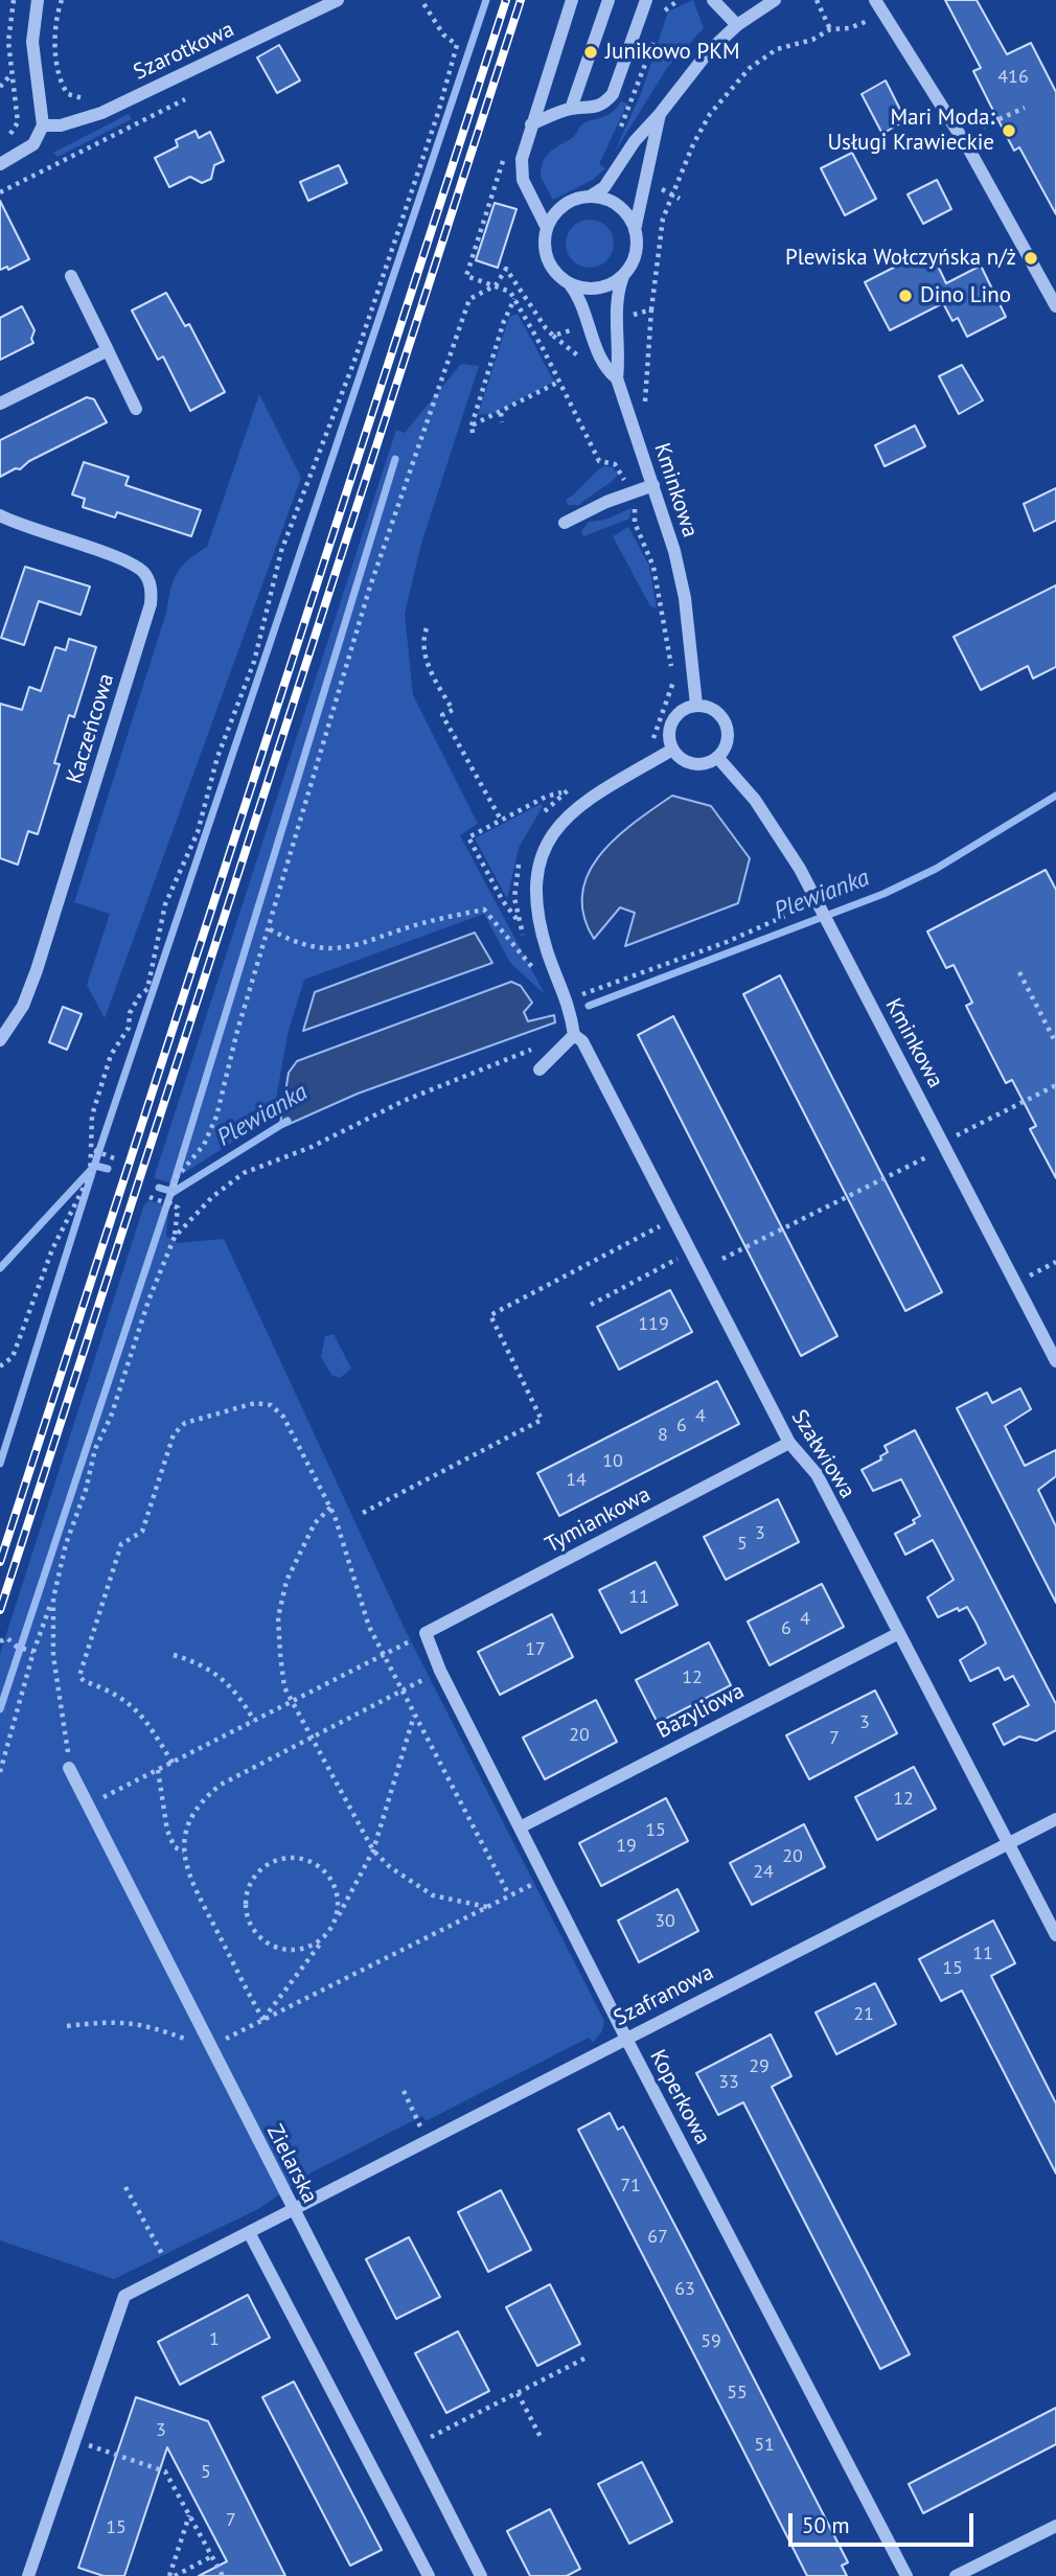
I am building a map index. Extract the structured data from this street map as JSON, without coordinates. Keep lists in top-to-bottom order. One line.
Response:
{"streets":{"street":["Szarotkowa","Kminkowa","Kaczeńcowa","Szałwiowa","Tymiankowa","Bazyliowa","Szafranowa","Koperkowa","Zielarska"]},"crossings":[["Szałwiowa","Tymiankowa"],["Szałwiowa","Bazyliowa"],["Szałwiowa","Szafranowa"],["Tymiankowa","Koperkowa"],["Bazyliowa","Koperkowa"],["Szafranowa","Koperkowa"],["Szafranowa","Zielarska"]],"water":["Plewianka"],"places":["Junikowo PKM","Mari Moda: Usługi Krawieckie","Plewiska Wołczyńska n/ż","Dino Lino"],"house_numbers":["416","119","4","6","8","10","14","3","5","11","4","6","17","12","3","20","7","12","15","19","20","24","30","11","15","21","29","33","71","67","63","1","59","55","3","51","5","7","15"],"scale_bar":"50 m"}
